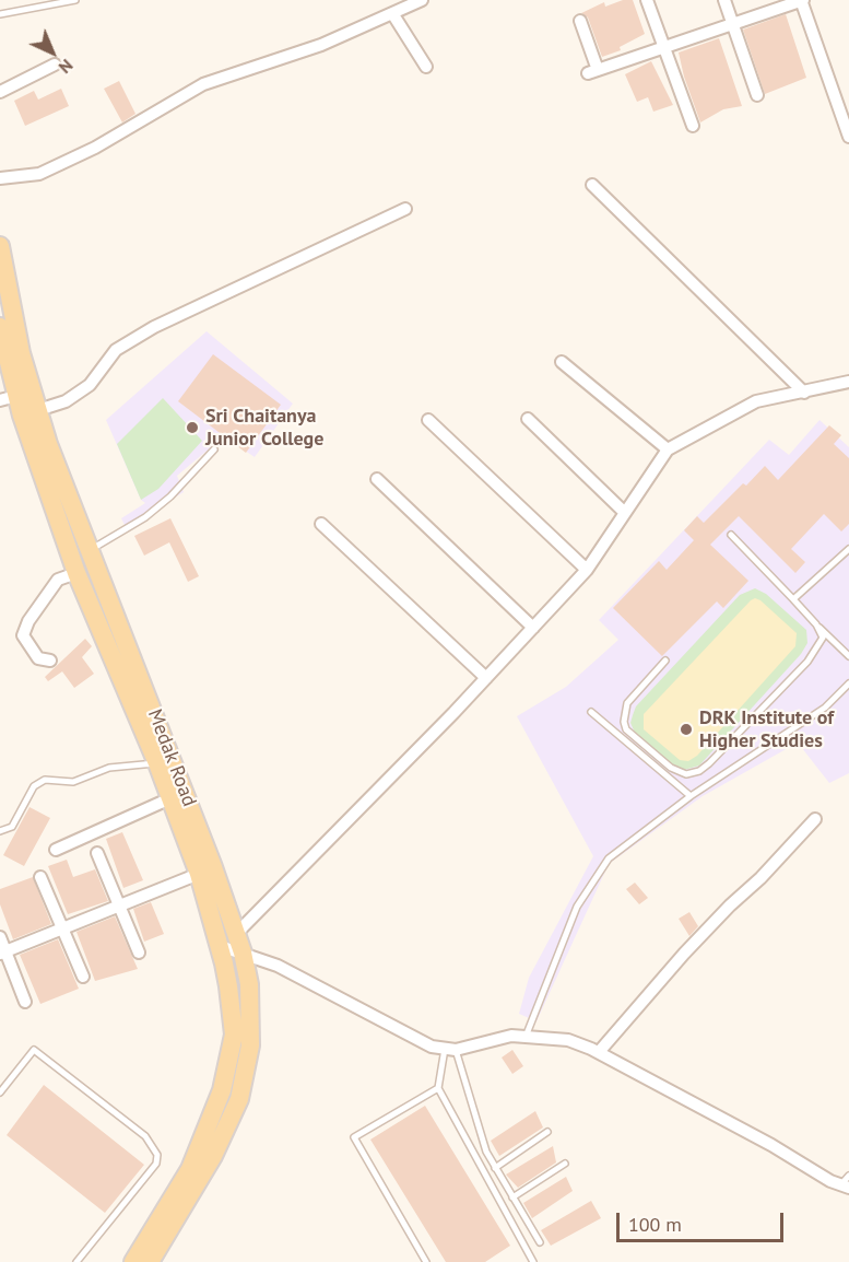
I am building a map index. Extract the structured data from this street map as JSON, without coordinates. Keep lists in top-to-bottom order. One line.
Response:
{"streets":{"main road":["Medak Road"]},"places":["Sri Chaitanya Junior College","DRK Institute of Higher Studies"],"scale_bar":"100 m","north":"bottom right"}
